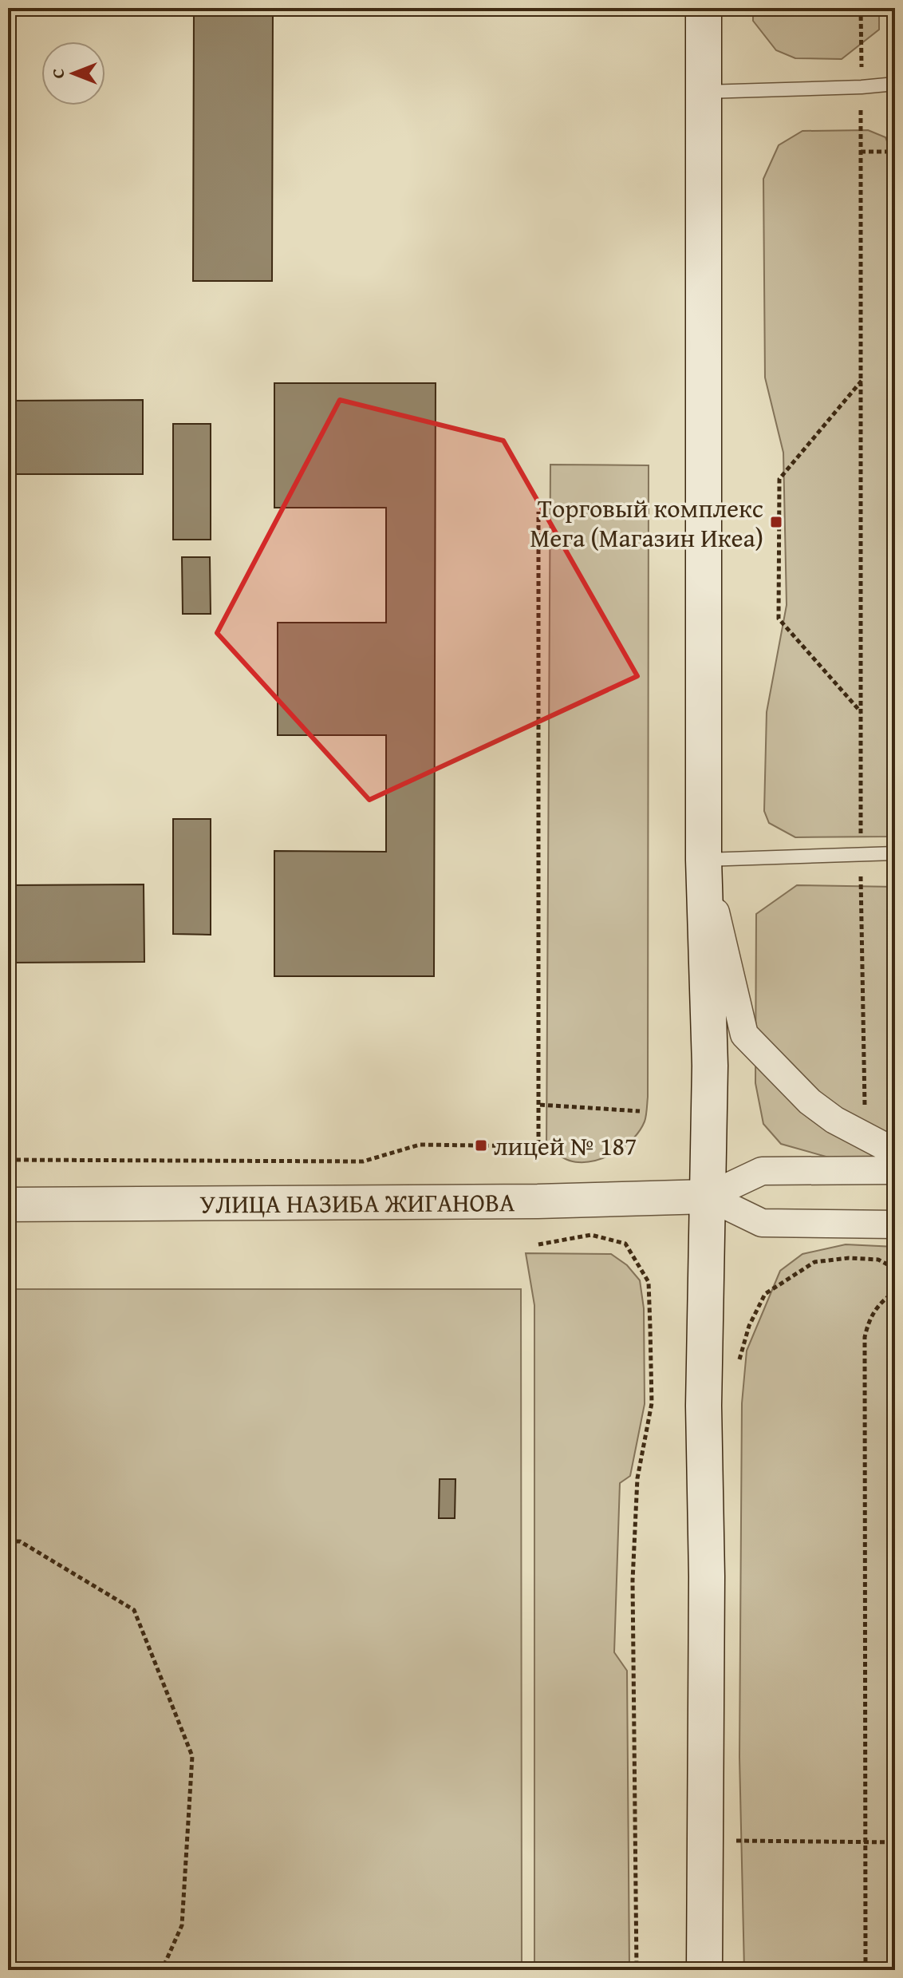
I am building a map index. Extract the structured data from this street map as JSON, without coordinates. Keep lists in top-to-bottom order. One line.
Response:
{"streets":{"street":["УЛИЦА НАЗИБА ЖИГАНОВА"]},"places":{"transit":["Торговый комплекс Мега (Магазин Икеа)","лицей № 187"]},"north":"left"}
